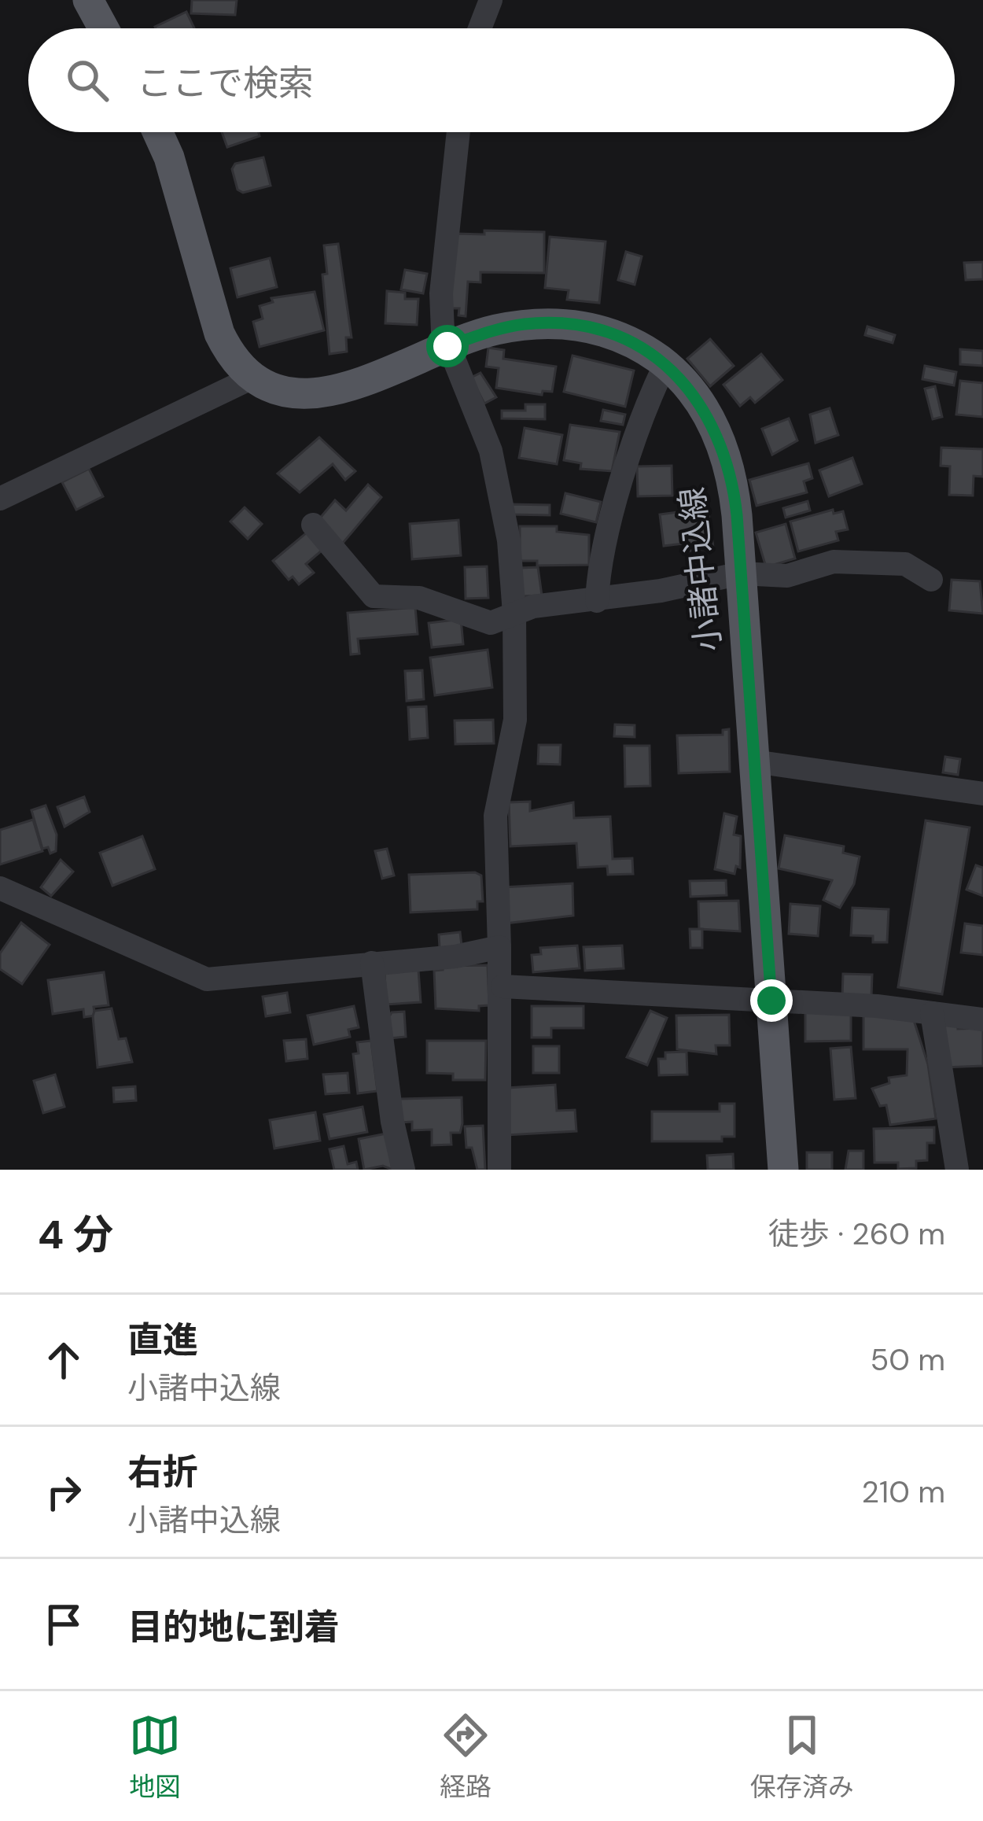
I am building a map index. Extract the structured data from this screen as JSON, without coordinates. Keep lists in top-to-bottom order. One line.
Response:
{"streets":{"main road":["小諸中込線"]},"page":{"search":"ここで検索","heading":["4 分","徒歩 · 260 m"],"list":[["直進","小諸中込線","50 m"],["右折","小諸中込線","210 m"],"目的地に到着"],"nav":["地図","経路","保存済み"]}}
